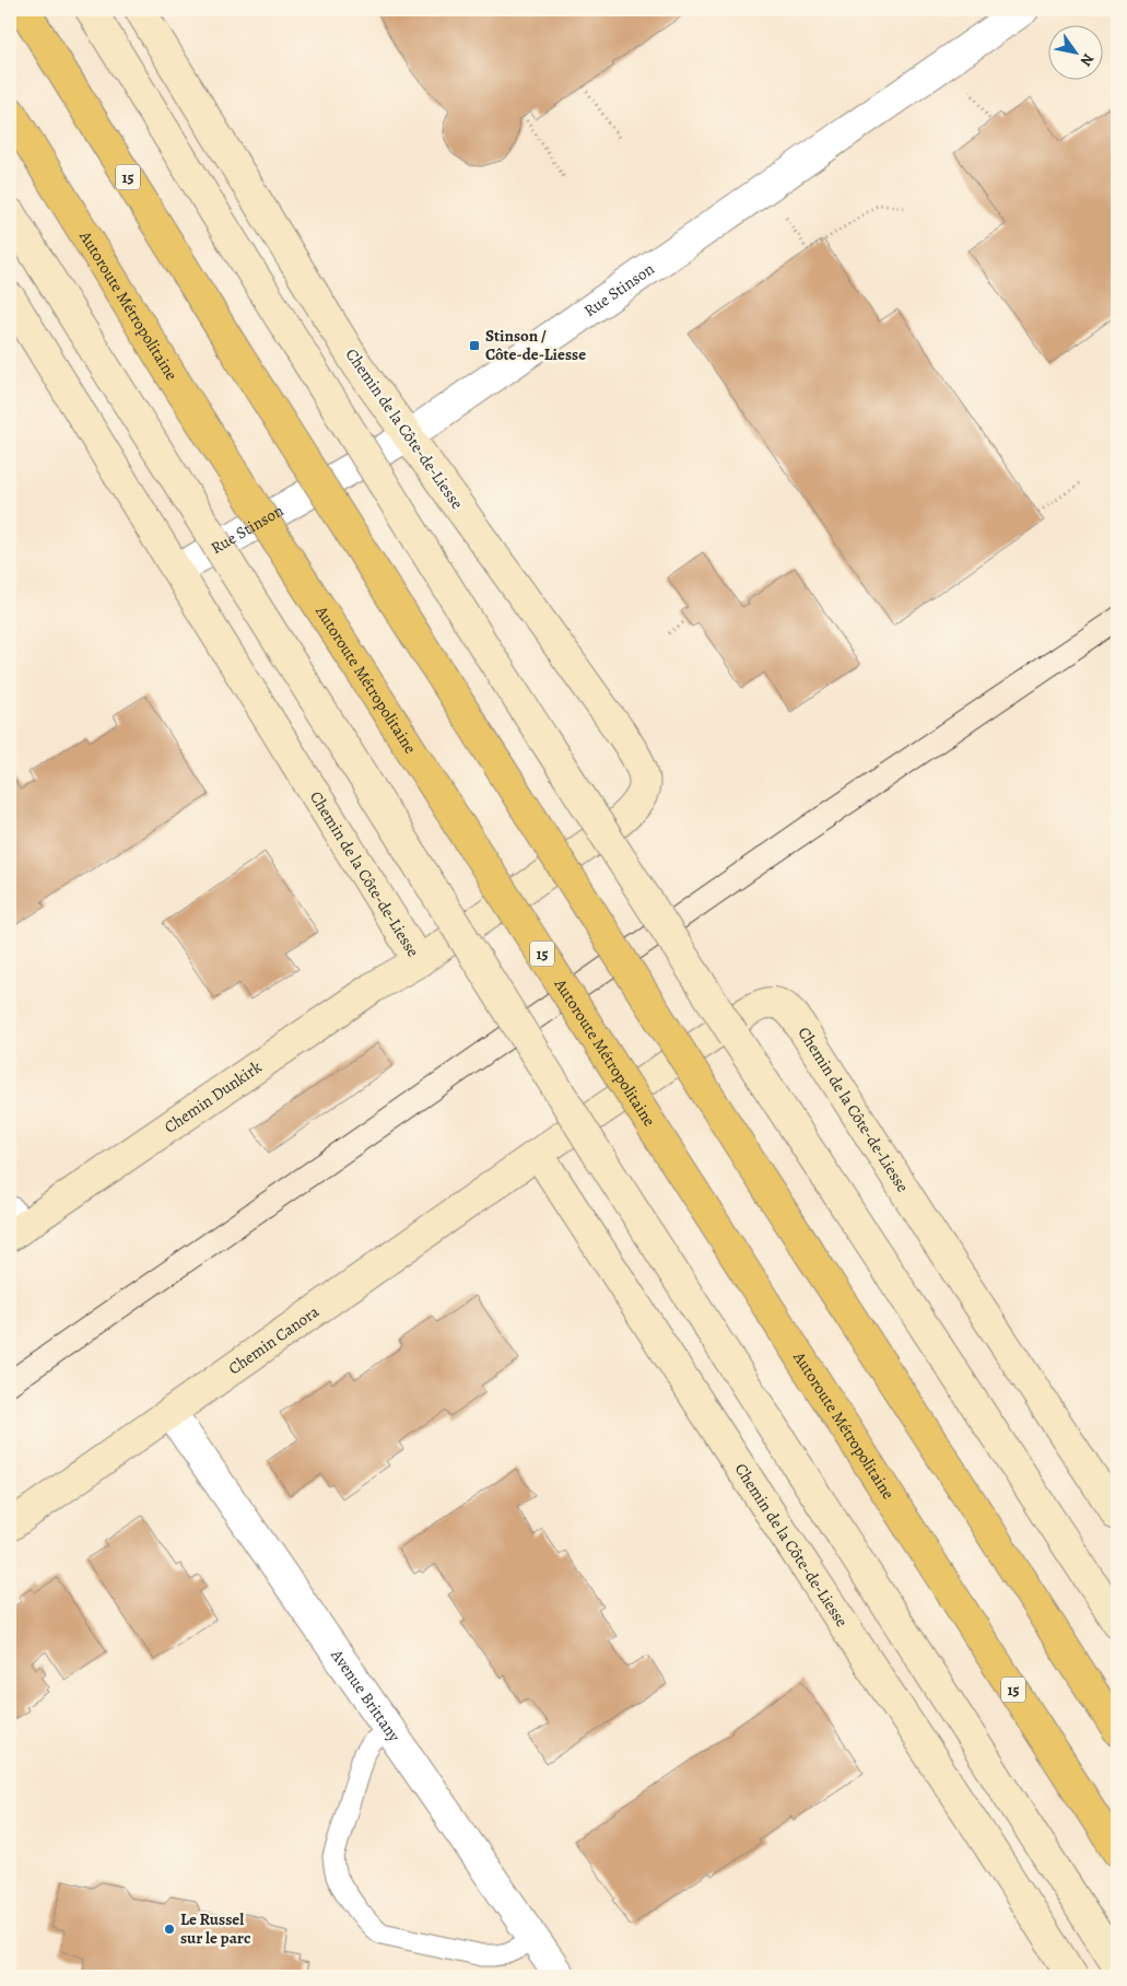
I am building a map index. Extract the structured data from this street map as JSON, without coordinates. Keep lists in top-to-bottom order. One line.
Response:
{"streets":{"highway":["15","Autoroute Métropolitaine"],"street":["Rue Stinson","Chemin de la Côte-de-Liesse","Chemin Dunkirk","Chemin Canora","Avenue Brittany"]},"crossings":[["Rue Stinson","Chemin de la Côte-de-Liesse"],["Chemin de la Côte-de-Liesse","Chemin Dunkirk"],["Chemin de la Côte-de-Liesse","Chemin Canora"],["Chemin Canora","Avenue Brittany"]],"places":{"transit":["Stinson / Côte-de-Liesse"],"other":["Le Russel sur le parc"]},"north":"bottom right"}
